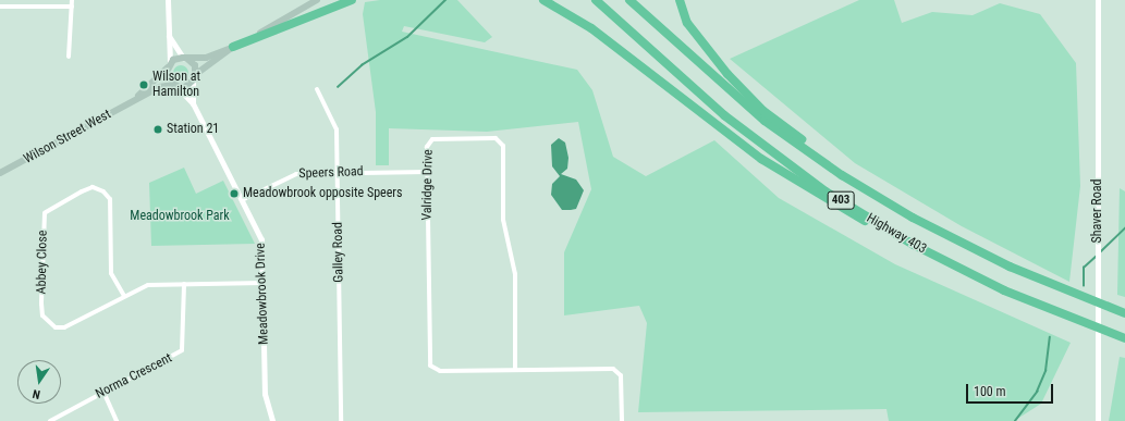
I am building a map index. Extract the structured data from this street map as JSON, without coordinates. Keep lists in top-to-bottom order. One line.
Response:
{"streets":{"highway":["403","Highway 403"],"main road":["Wilson Street West"],"street":["Speers Road","Valridge Drive","Shaver Road","Galley Road","Abbey Close","Meadowbrook Drive","Norma Crescent"]},"crossings":[["Wilson Street West","Meadowbrook Drive"],["Speers Road","Valridge Drive"],["Speers Road","Galley Road"],["Speers Road","Meadowbrook Drive"],["Abbey Close","Meadowbrook Drive"],["Abbey Close","Norma Crescent"]],"parks":["Meadowbrook Park"],"places":["Wilson at Hamilton","Station 21","Meadowbrook opposite Speers"],"scale_bar":"100 m","north":"bottom"}
